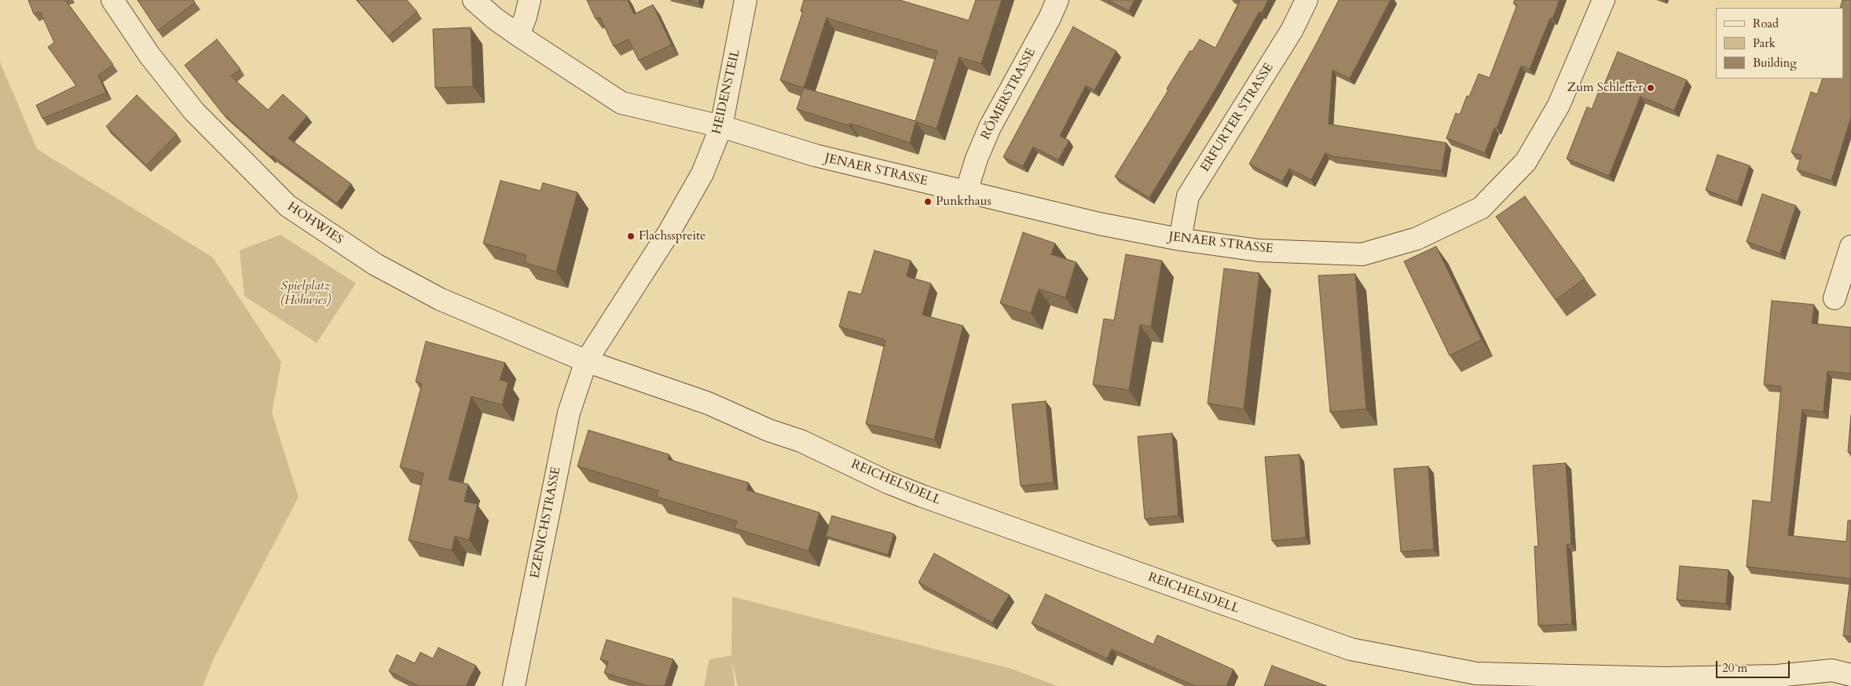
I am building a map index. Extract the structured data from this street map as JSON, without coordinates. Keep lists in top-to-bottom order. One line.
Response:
{"streets":{"street":["HEIDENSTEIL","RÖMERSTRASSE","ERFURTER STRASSE","JENAER STRASSE","HOHWIES","REICHELSDELL","EZENICHSTRASSE"]},"crossings":[["HEIDENSTEIL","JENAER STRASSE"],["HEIDENSTEIL","HOHWIES"],["HEIDENSTEIL","REICHELSDELL"],["HEIDENSTEIL","EZENICHSTRASSE"],["RÖMERSTRASSE","JENAER STRASSE"],["ERFURTER STRASSE","JENAER STRASSE"],["HOHWIES","REICHELSDELL"],["HOHWIES","EZENICHSTRASSE"],["REICHELSDELL","EZENICHSTRASSE"]],"parks":["Spielplatz (Hohwies)"],"places":["Zum Schleffer","Punkthaus","Flachsspreite"],"legend":["Road","Park","Building"],"scale_bar":"20 m"}
